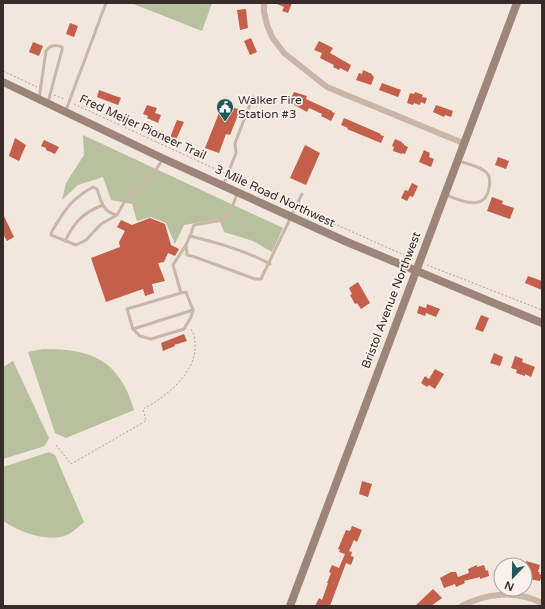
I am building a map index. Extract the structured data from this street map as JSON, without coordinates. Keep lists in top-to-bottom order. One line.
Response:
{"streets":{"street":["3 Mile Road Northwest","Bristol Avenue Northwest"],"path":["Fred Meijer Pioneer Trail"]},"crossings":[["Fred Meijer Pioneer Trail","Bristol Avenue Northwest"],["3 Mile Road Northwest","Bristol Avenue Northwest"]],"places":{"public building":["Walker Fire Station #3"]},"north":"bottom"}
